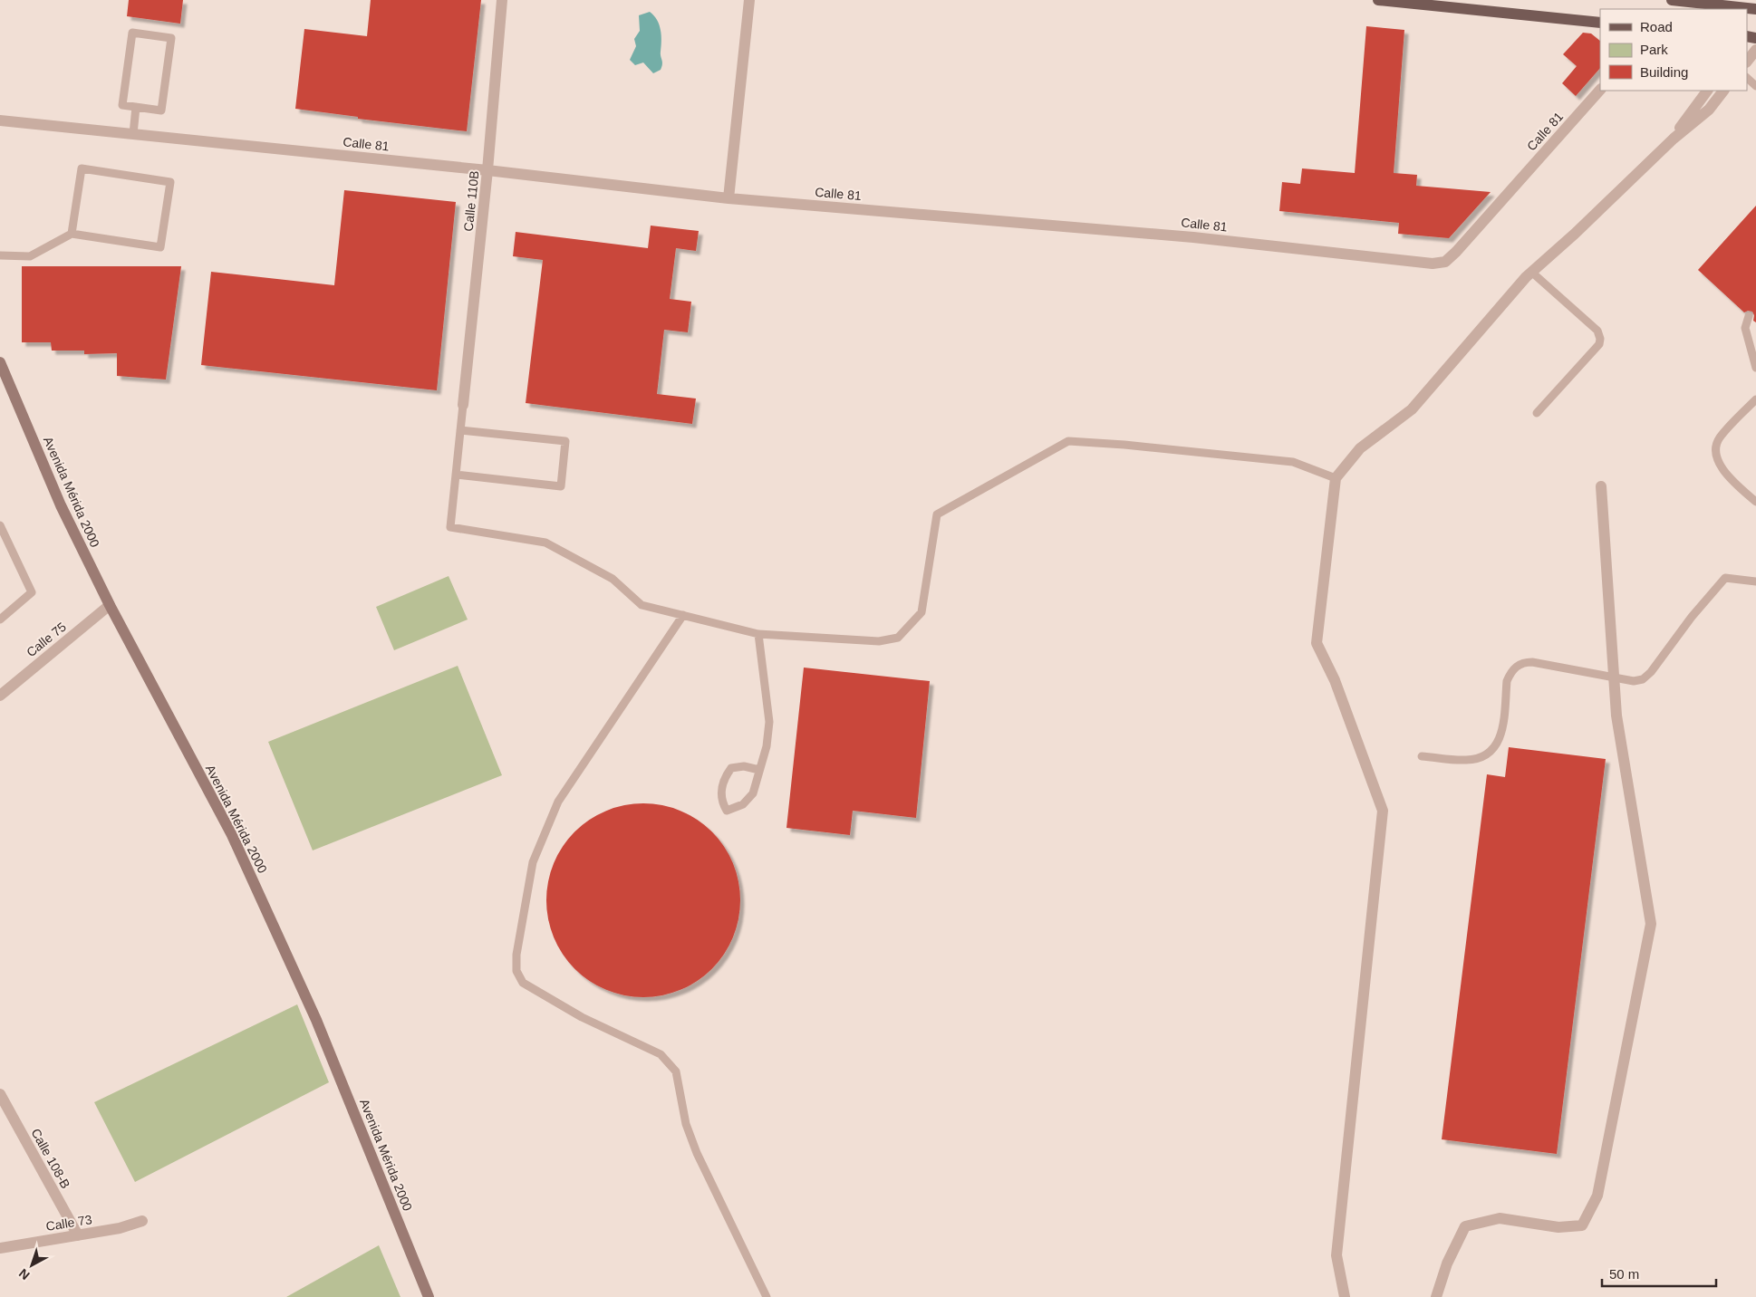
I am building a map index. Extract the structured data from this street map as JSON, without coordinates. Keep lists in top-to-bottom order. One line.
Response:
{"streets":{"main road":["Avenida Mérida 2000"],"street":["Calle 81","Calle 110B","Calle 75","Calle 108-B","Calle 73"]},"crossings":[["Calle 81","Calle 110B"],["Avenida Mérida 2000","Calle 75"],["Calle 108-B","Calle 73"]],"legend":["Road","Park","Building"],"scale_bar":"50 m","north":"bottom left"}
